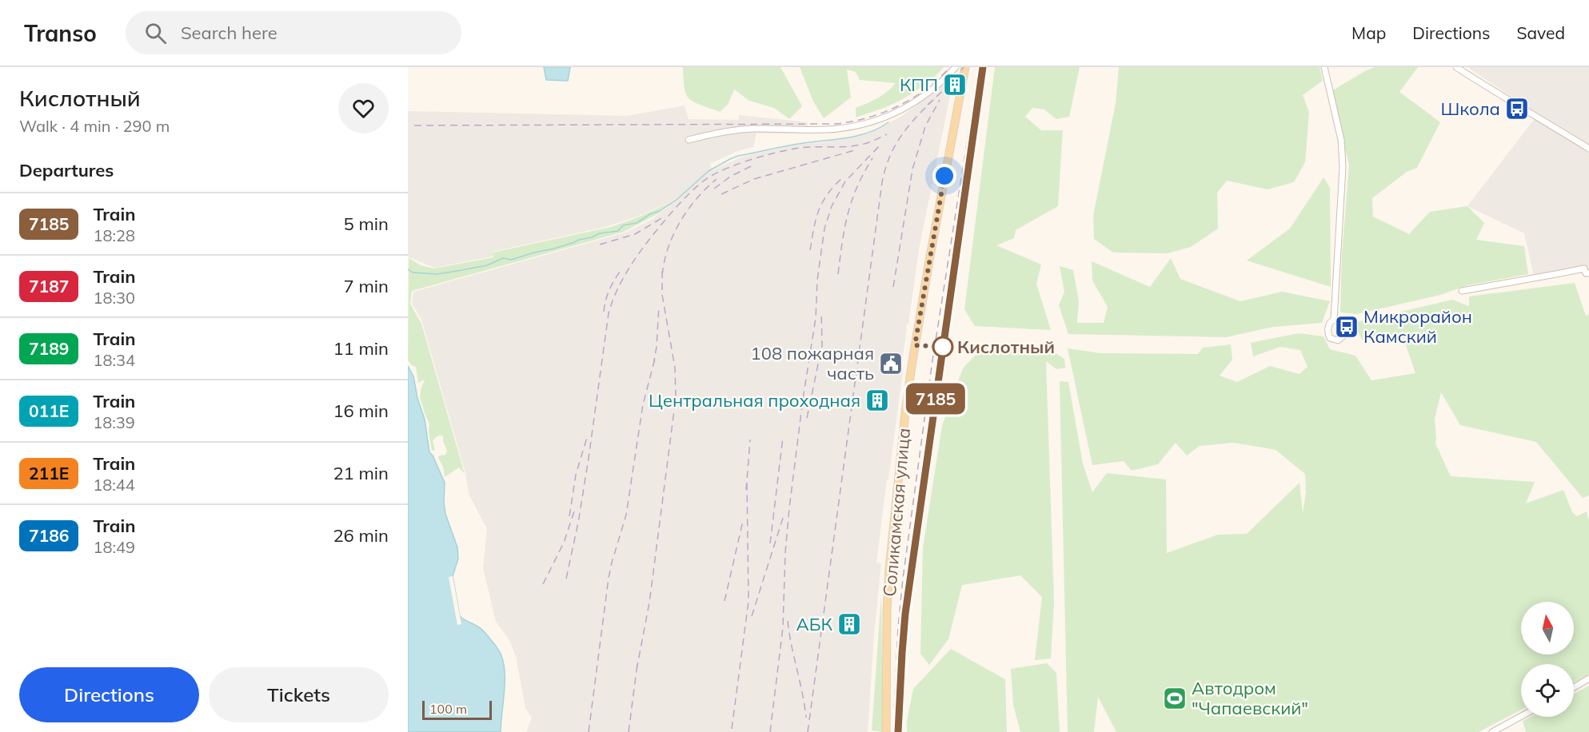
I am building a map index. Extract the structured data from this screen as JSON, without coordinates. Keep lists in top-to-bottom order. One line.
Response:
{"streets":{"main road":["Соликамская улица"]},"places":{"building":["КПП","Центральная проходная","АБК"],"bus stop":["Школа","Микрорайон Камский"],"other":["Кислотный"],"public building":["108 пожарная часть"],"sports":["Автодром \"Чапаевский\""]},"scale_bar":"100 m","north":"top","page":{"header":"Transo","search":"Search here","nav":["Map","Directions","Saved"],"heading":[["Кислотный","Walk · 4 min · 290 m"],"Departures"],"on_map":"7185","list":[{"mark":"7185","name":"Train","note":"18:28","value":"5 min"},{"mark":"7187","name":"Train","note":"18:30","value":"7 min"},{"mark":"7189","name":"Train","note":"18:34","value":"11 min"},{"mark":"011Е","name":"Train","note":"18:39","value":"16 min"},{"mark":"211Е","name":"Train","note":"18:44","value":"21 min"},{"mark":"7186","name":"Train","note":"18:49","value":"26 min"}],"buttons":["Directions","Tickets"],"scale":"100 m"}}
